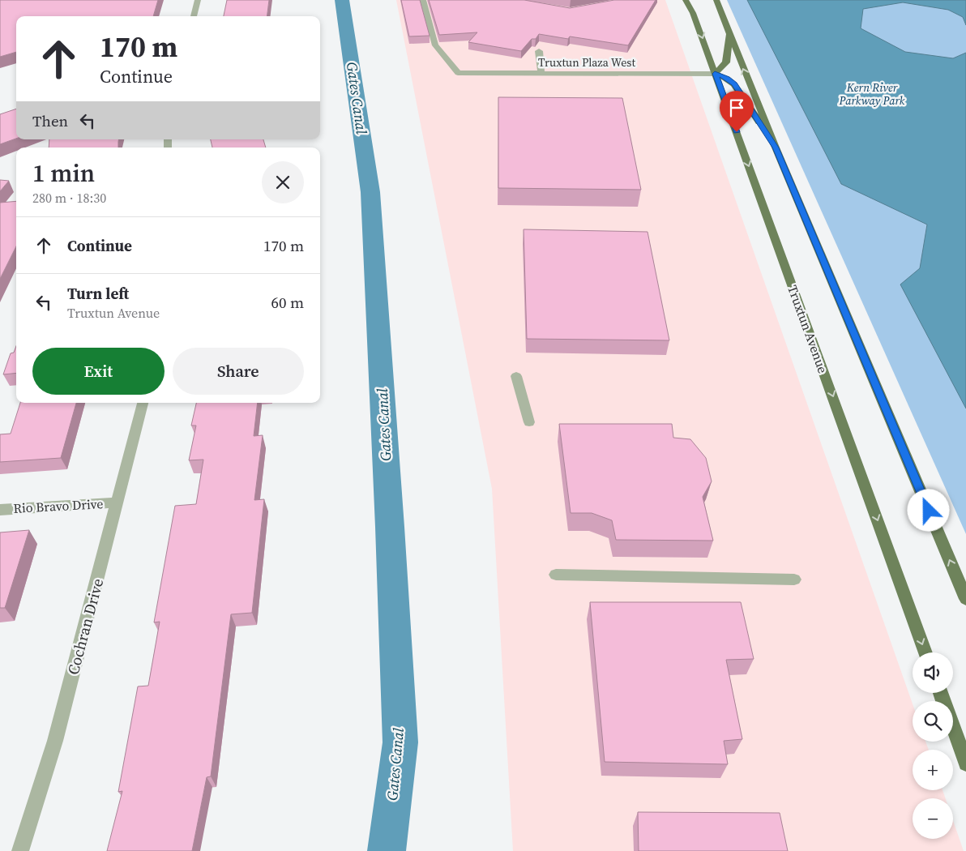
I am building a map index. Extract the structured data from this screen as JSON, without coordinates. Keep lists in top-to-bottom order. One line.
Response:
{"streets":{"main road":["Truxtun Avenue"],"street":["Truxtun Plaza West","Rio Bravo Drive","Cochran Drive"]},"crossings":[["Truxtun Plaza West","Truxtun Avenue"],["Rio Bravo Drive","Cochran Drive"]],"water":["Gates Canal"],"parks":["Kern River Parkway Park"],"page":{"turn":["170 m","Continue"],"then":"Then","heading":["1 min","280 m · 18:30"],"list":[{"name":"Continue","value":"170 m"},{"name":"Turn left","note":"Truxtun Avenue","value":"60 m"}],"buttons":["Exit","Share"],"map_buttons":["+","−"]}}
